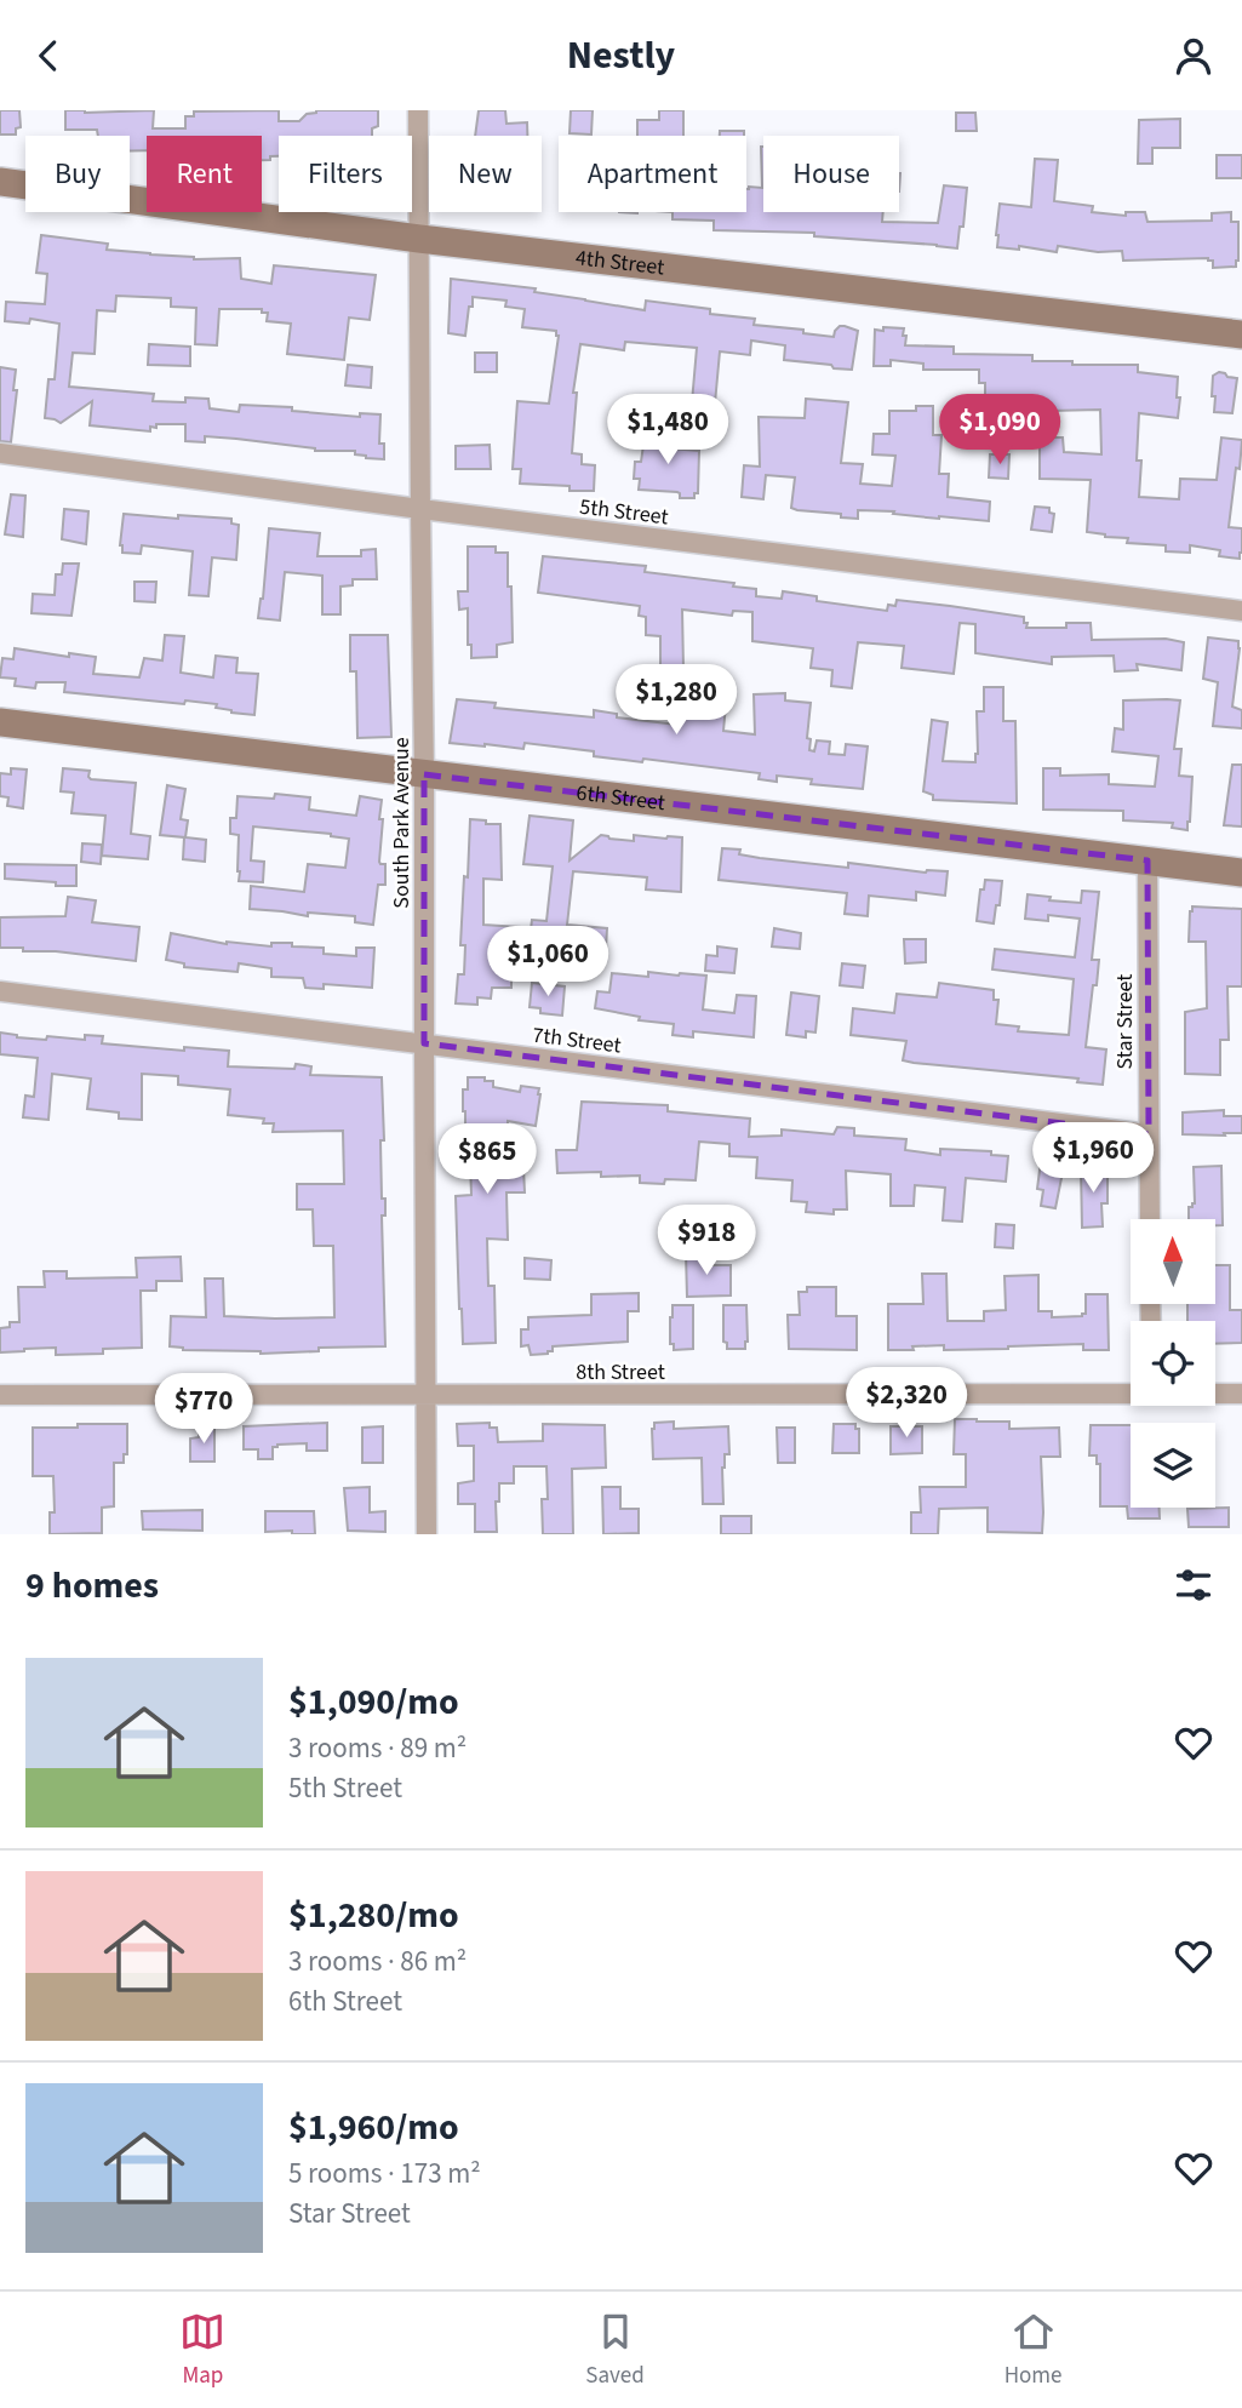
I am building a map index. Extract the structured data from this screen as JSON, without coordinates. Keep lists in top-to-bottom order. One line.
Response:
{"streets":{"main road":["4th Street","6th Street"],"street":["5th Street","South Park Avenue","Star Street","7th Street","8th Street"]},"crossings":[["4th Street","South Park Avenue"],["5th Street","South Park Avenue"],["6th Street","South Park Avenue"],["6th Street","Star Street"],["South Park Avenue","7th Street"],["South Park Avenue","8th Street"],["Star Street","7th Street"]],"north":"top","page":{"header":"Nestly","chip":["Buy","Rent","Filters","New","Apartment","House"],"price":["$1,480","$1,090","$1,280","$1,060","$1,960","$865","$918","$2,320","$770"],"heading":"9 homes","list":[{"name":"$1,090/mo","note":"3 rooms · 89 m² · 5th Street"},{"name":"$1,280/mo","note":"3 rooms · 86 m² · 6th Street"},{"name":"$1,960/mo","note":"5 rooms · 173 m² · Star Street"}],"tabs":["Map","Saved","Home"]}}
